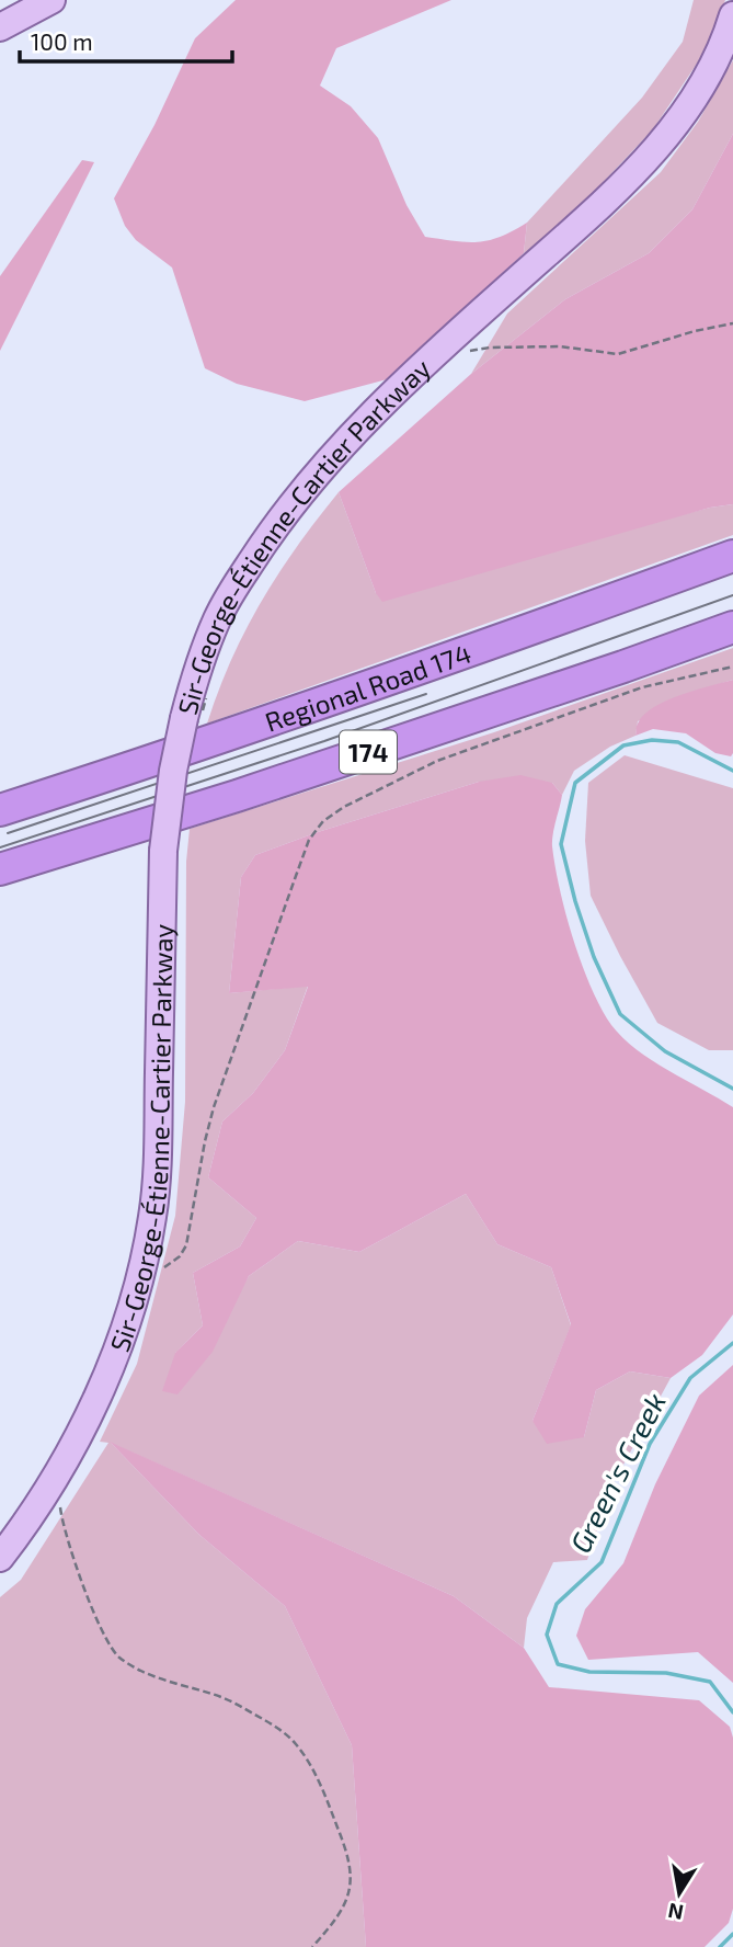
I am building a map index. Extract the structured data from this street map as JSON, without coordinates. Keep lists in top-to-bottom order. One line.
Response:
{"streets":{"highway":["Regional Road 174","174"],"main road":["Sir-George-Étienne-Cartier Parkway"]},"water":["Green's Creek"],"scale_bar":"100 m","north":"bottom"}
